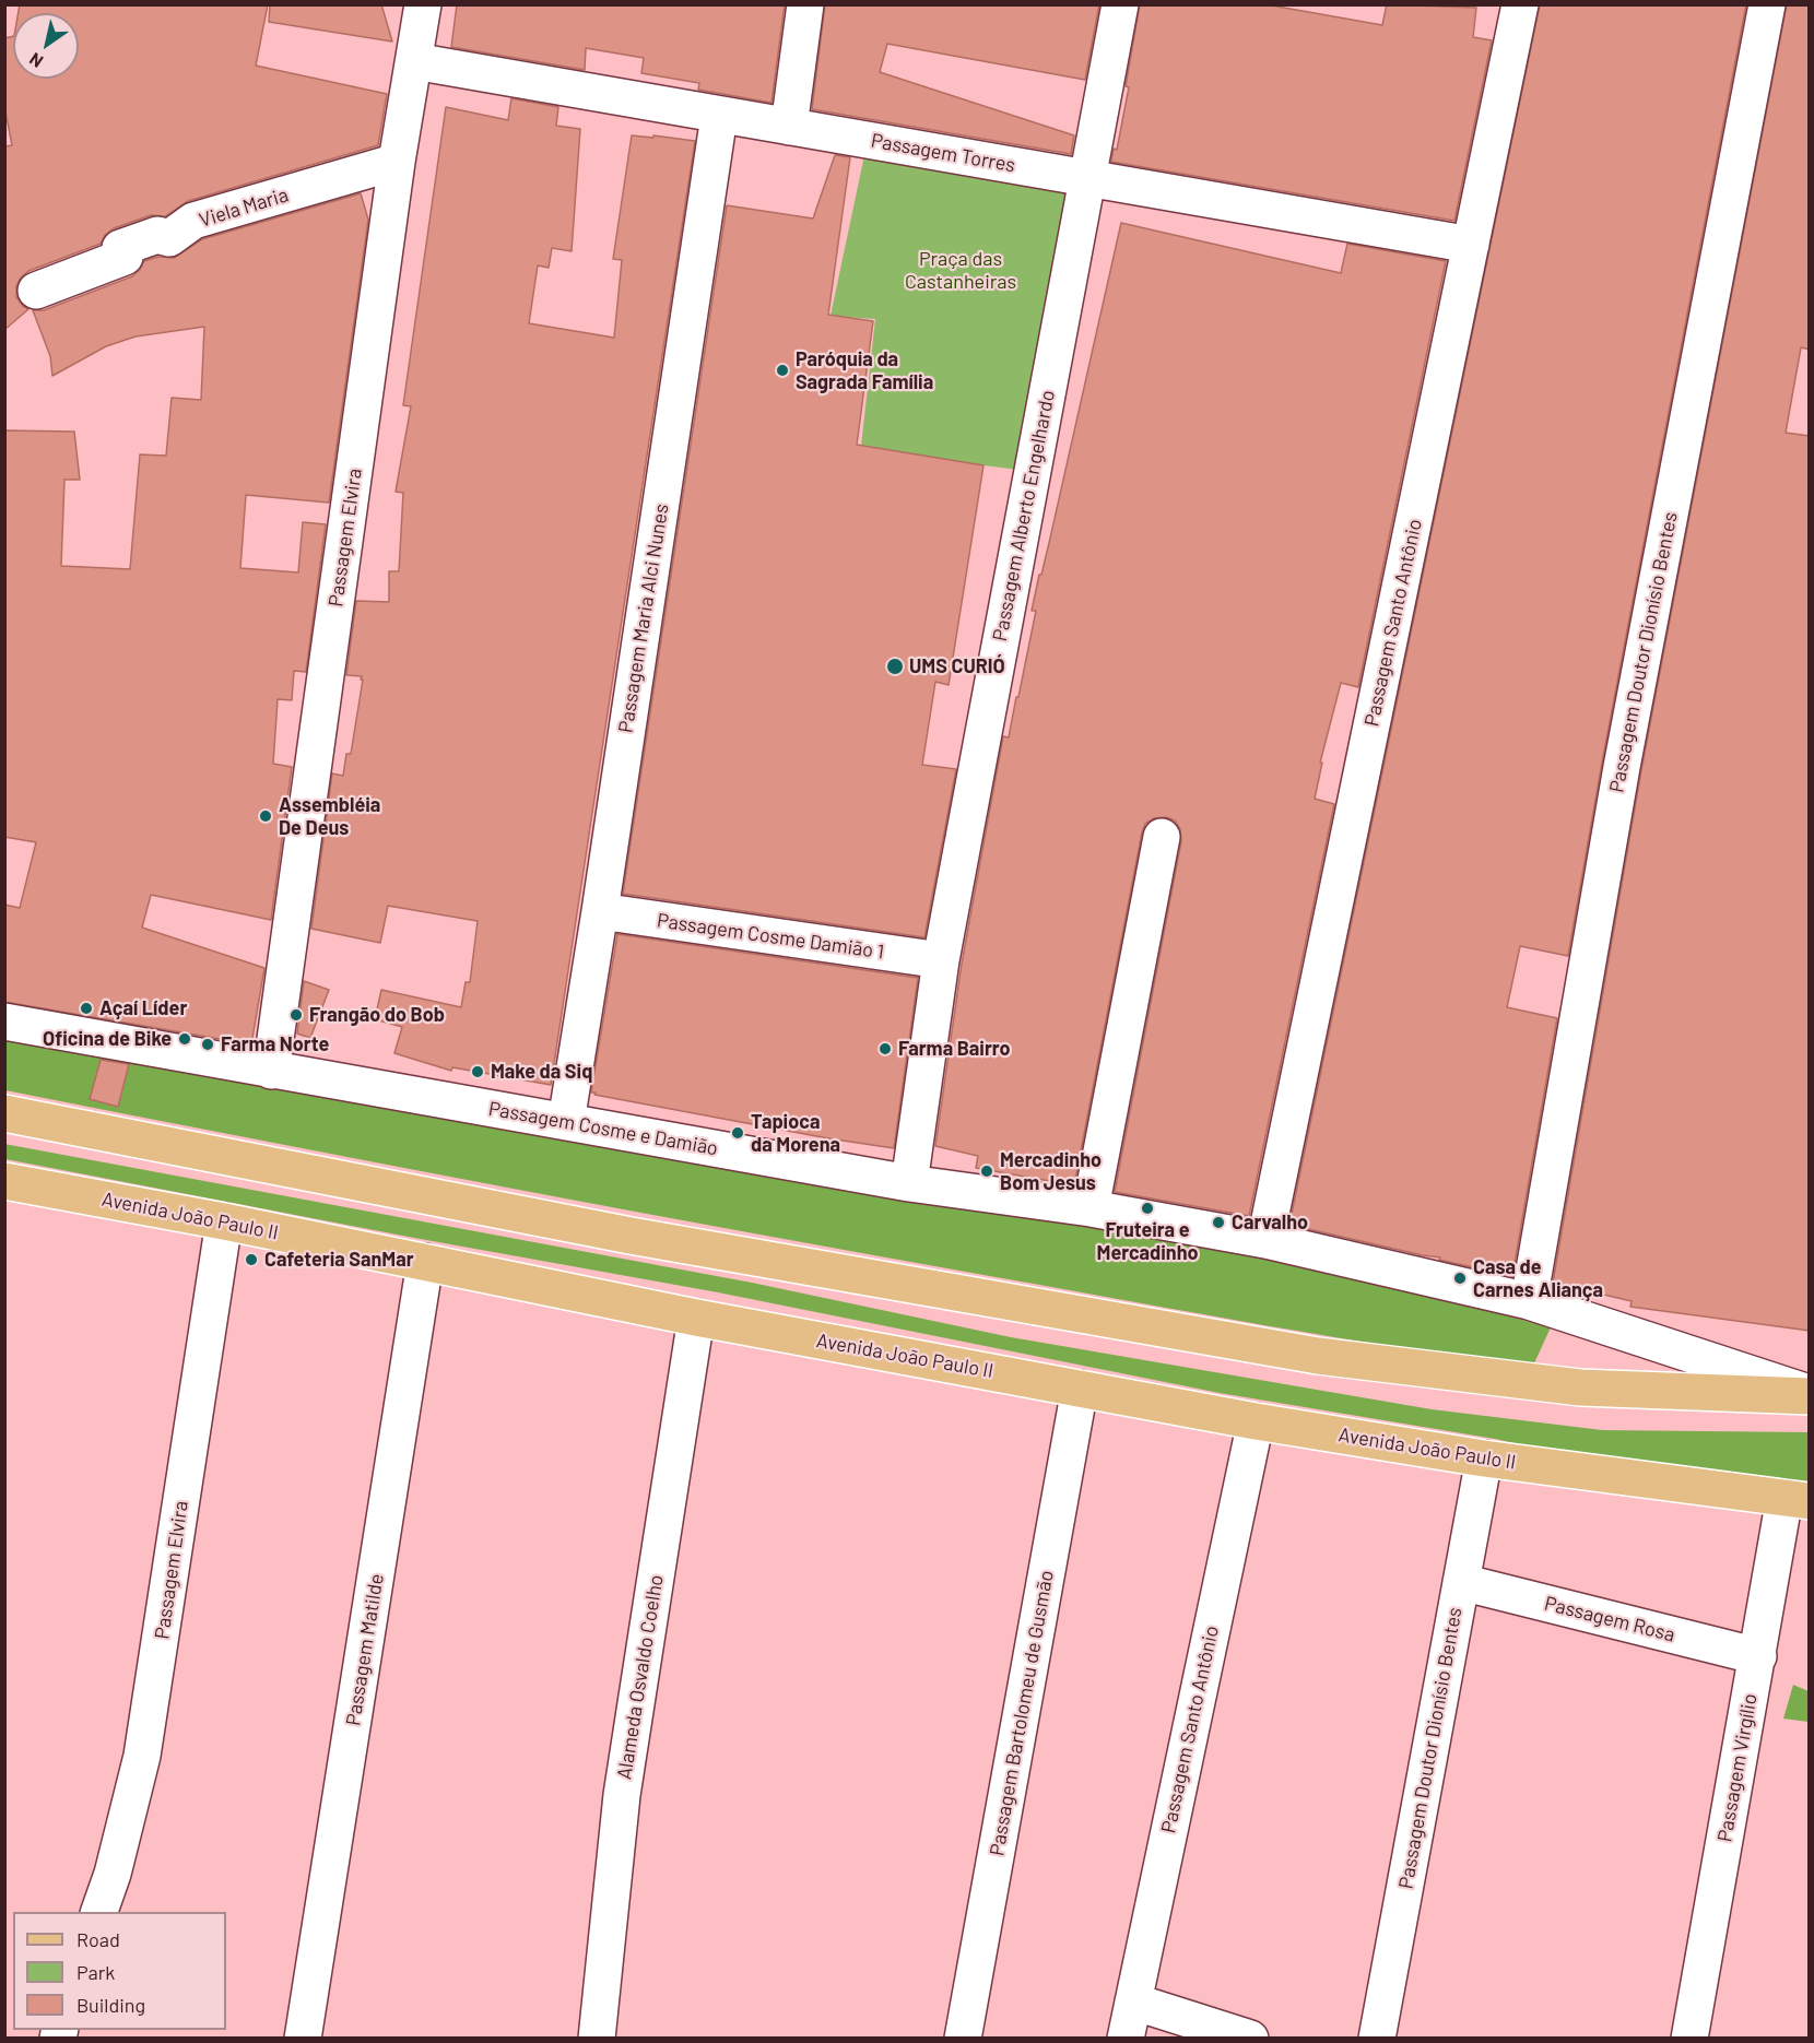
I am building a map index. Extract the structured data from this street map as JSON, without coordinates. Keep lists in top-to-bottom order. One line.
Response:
{"streets":{"main road":["Avenida João Paulo II"],"street":["Passagem Torres","Viela Maria","Passagem Alberto Engelhardo","Passagem Elvira","Passagem Maria Alci Nunes","Passagem Santo Antônio","Passagem Doutor Dionísio Bentes","Passagem Cosme Damião 1","Passagem Cosme e Damião","Passagem Rosa","Passagem Matilde","Alameda Osvaldo Coelho","Passagem Bartolomeu de Gusmão","Passagem Virgílio"]},"crossings":[["Passagem Torres","Passagem Alberto Engelhardo"],["Passagem Torres","Passagem Elvira"],["Passagem Torres","Passagem Maria Alci Nunes"],["Passagem Torres","Passagem Santo Antônio"],["Viela Maria","Passagem Elvira"],["Passagem Alberto Engelhardo","Passagem Cosme Damião 1"],["Passagem Alberto Engelhardo","Passagem Cosme e Damião"],["Passagem Elvira","Passagem Cosme e Damião"],["Passagem Elvira","Avenida João Paulo II"],["Passagem Maria Alci Nunes","Passagem Cosme Damião 1"],["Passagem Maria Alci Nunes","Passagem Cosme e Damião"],["Passagem Santo Antônio","Passagem Cosme e Damião"],["Passagem Santo Antônio","Avenida João Paulo II"],["Passagem Doutor Dionísio Bentes","Passagem Cosme e Damião"],["Passagem Doutor Dionísio Bentes","Avenida João Paulo II"],["Passagem Doutor Dionísio Bentes","Passagem Rosa"],["Avenida João Paulo II","Passagem Matilde"],["Avenida João Paulo II","Alameda Osvaldo Coelho"],["Avenida João Paulo II","Passagem Bartolomeu de Gusmão"],["Avenida João Paulo II","Passagem Virgílio"],["Passagem Rosa","Passagem Virgílio"]],"parks":["Praça das Castanheiras"],"places":["Paróquia da Sagrada Família","UMS CURIÓ","Assembléia De Deus","Açaí Líder","Frangão do Bob","Oficina de Bike","Farma Norte","Farma Bairro","Make da Siq","Tapioca da Morena","Mercadinho Bom Jesus","Fruteira e Mercadinho","Carvalho","Cafeteria SanMar","Casa de Carnes Aliança"],"legend":["Road","Park","Building"],"north":"bottom left"}
